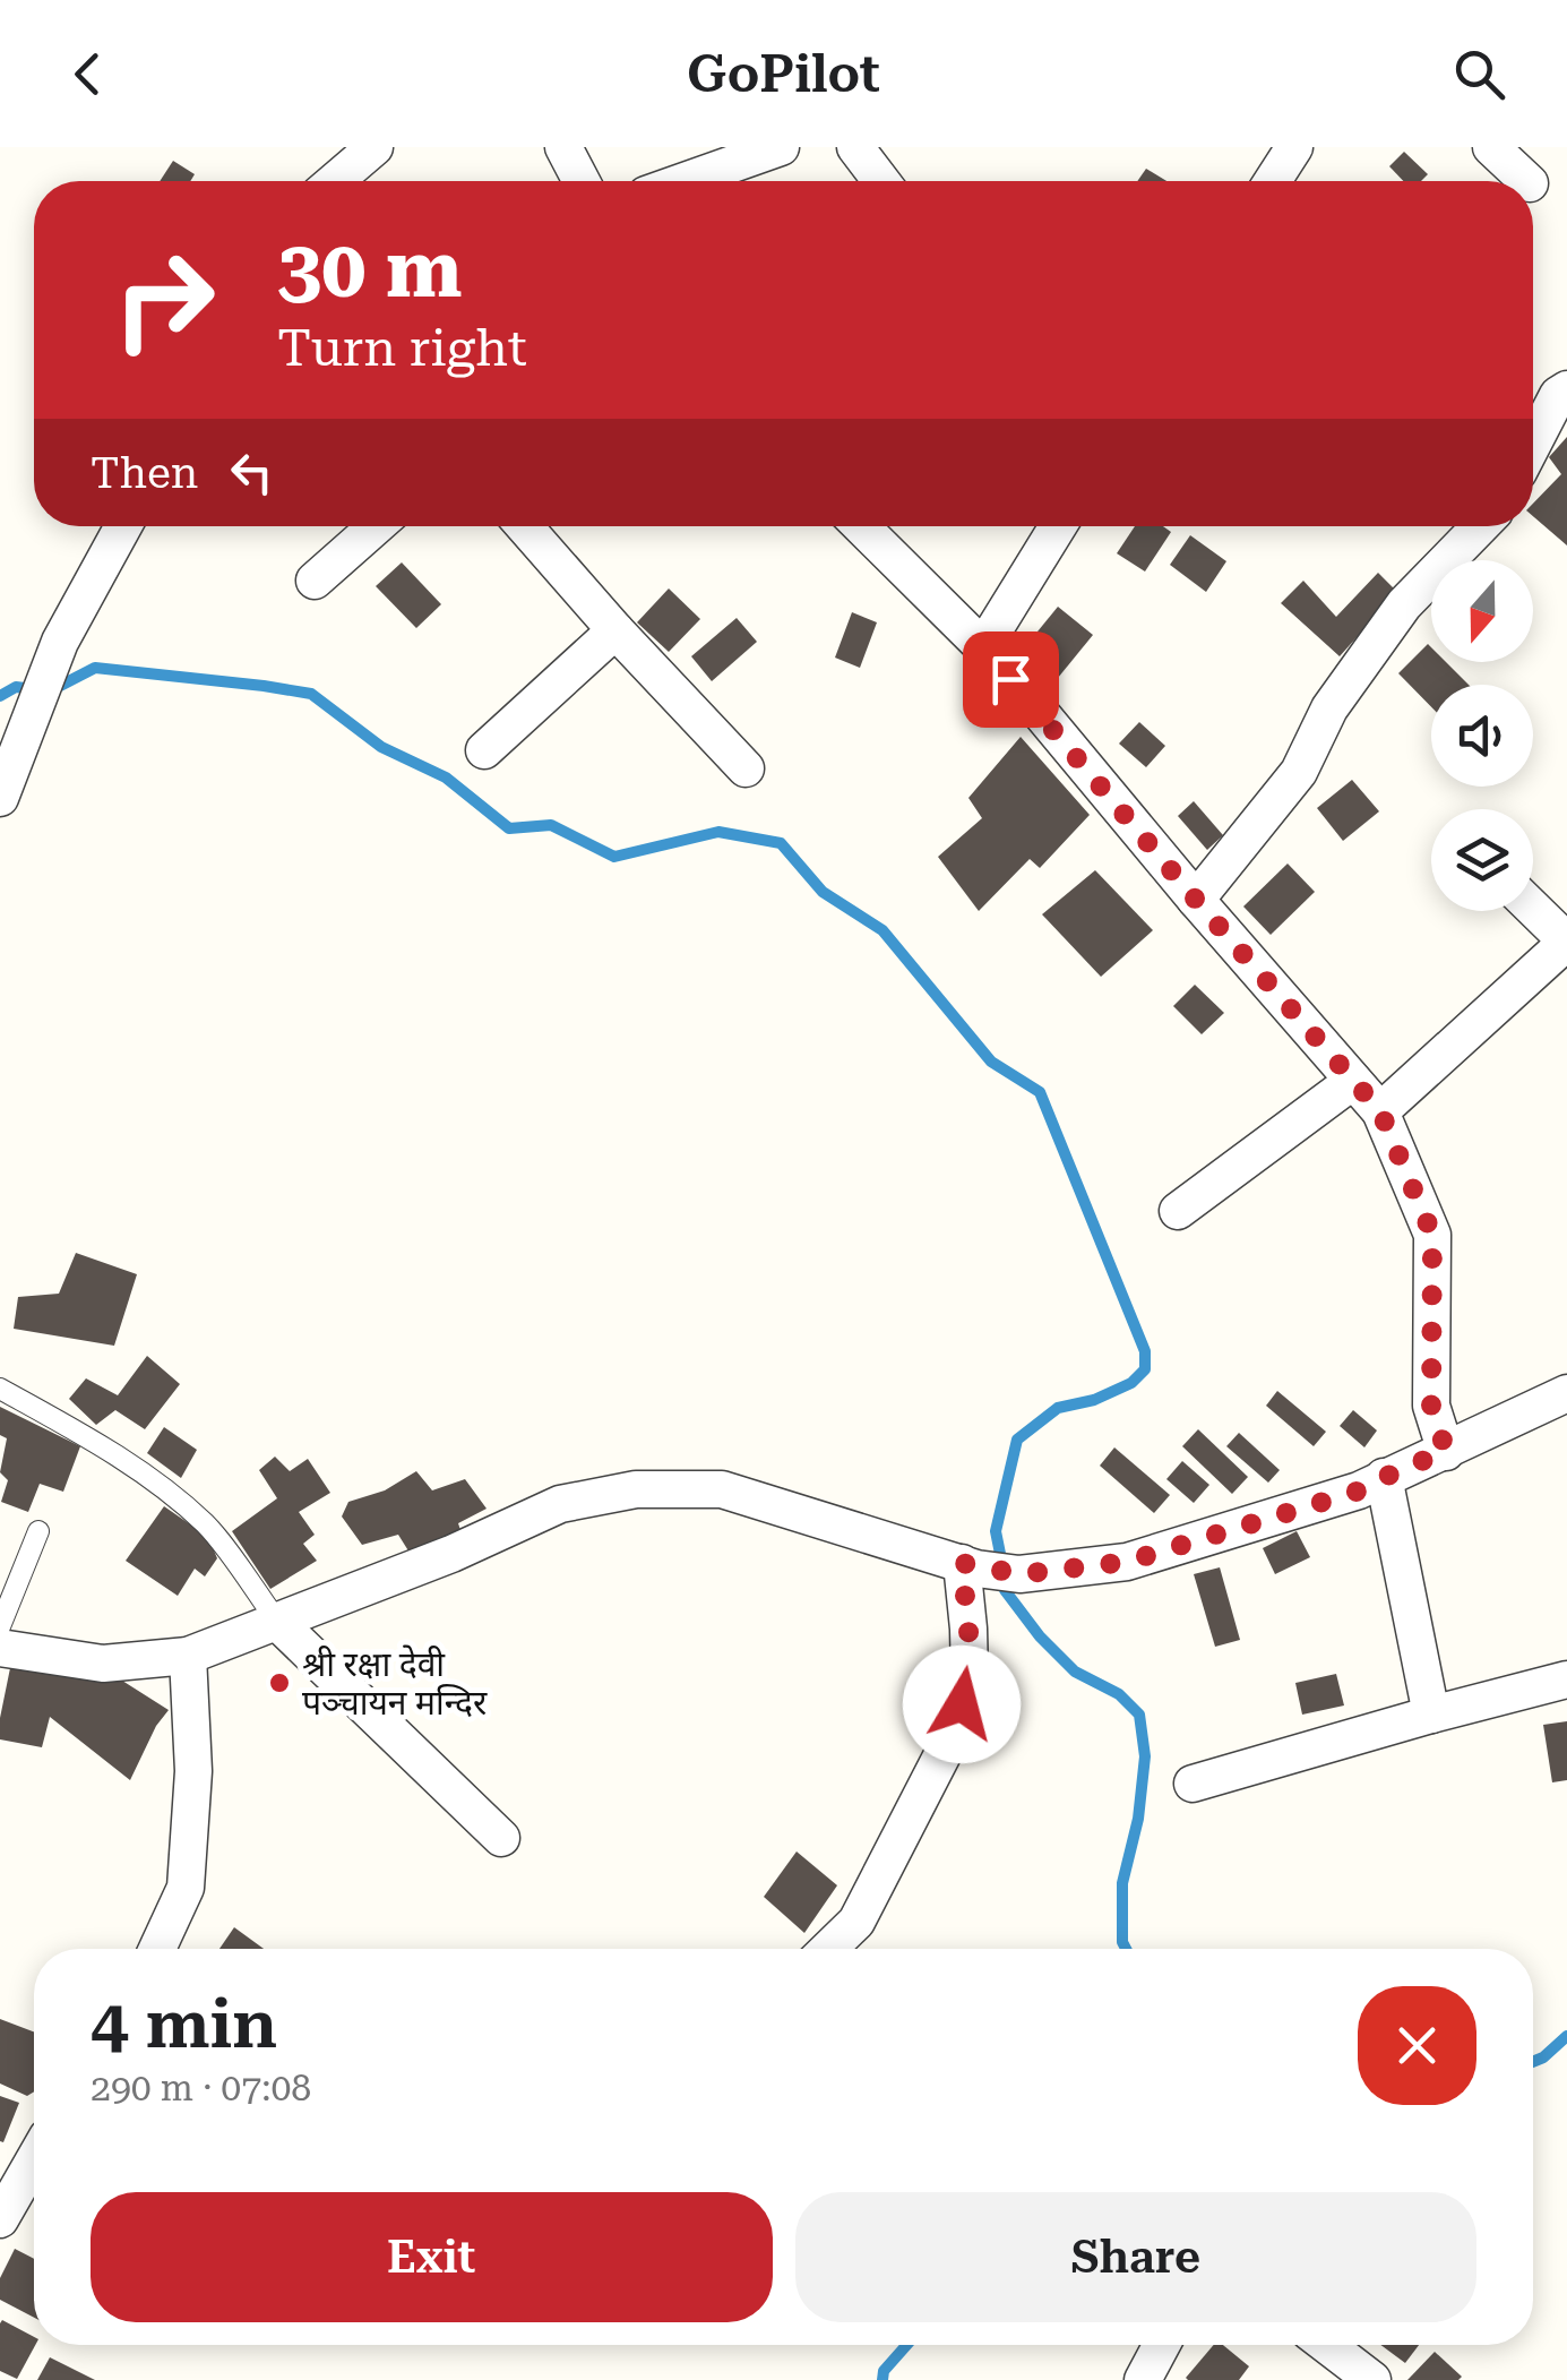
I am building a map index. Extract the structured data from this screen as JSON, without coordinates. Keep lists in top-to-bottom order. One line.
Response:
{"places":["श्री रक्षा देवी पञ्चायन मन्दिर"],"north":"bottom","page":{"header":"GoPilot","turn":["30 m","Turn right"],"then":"Then","heading":["4 min","290 m · 07:08"],"buttons":["Exit","Share"]}}
